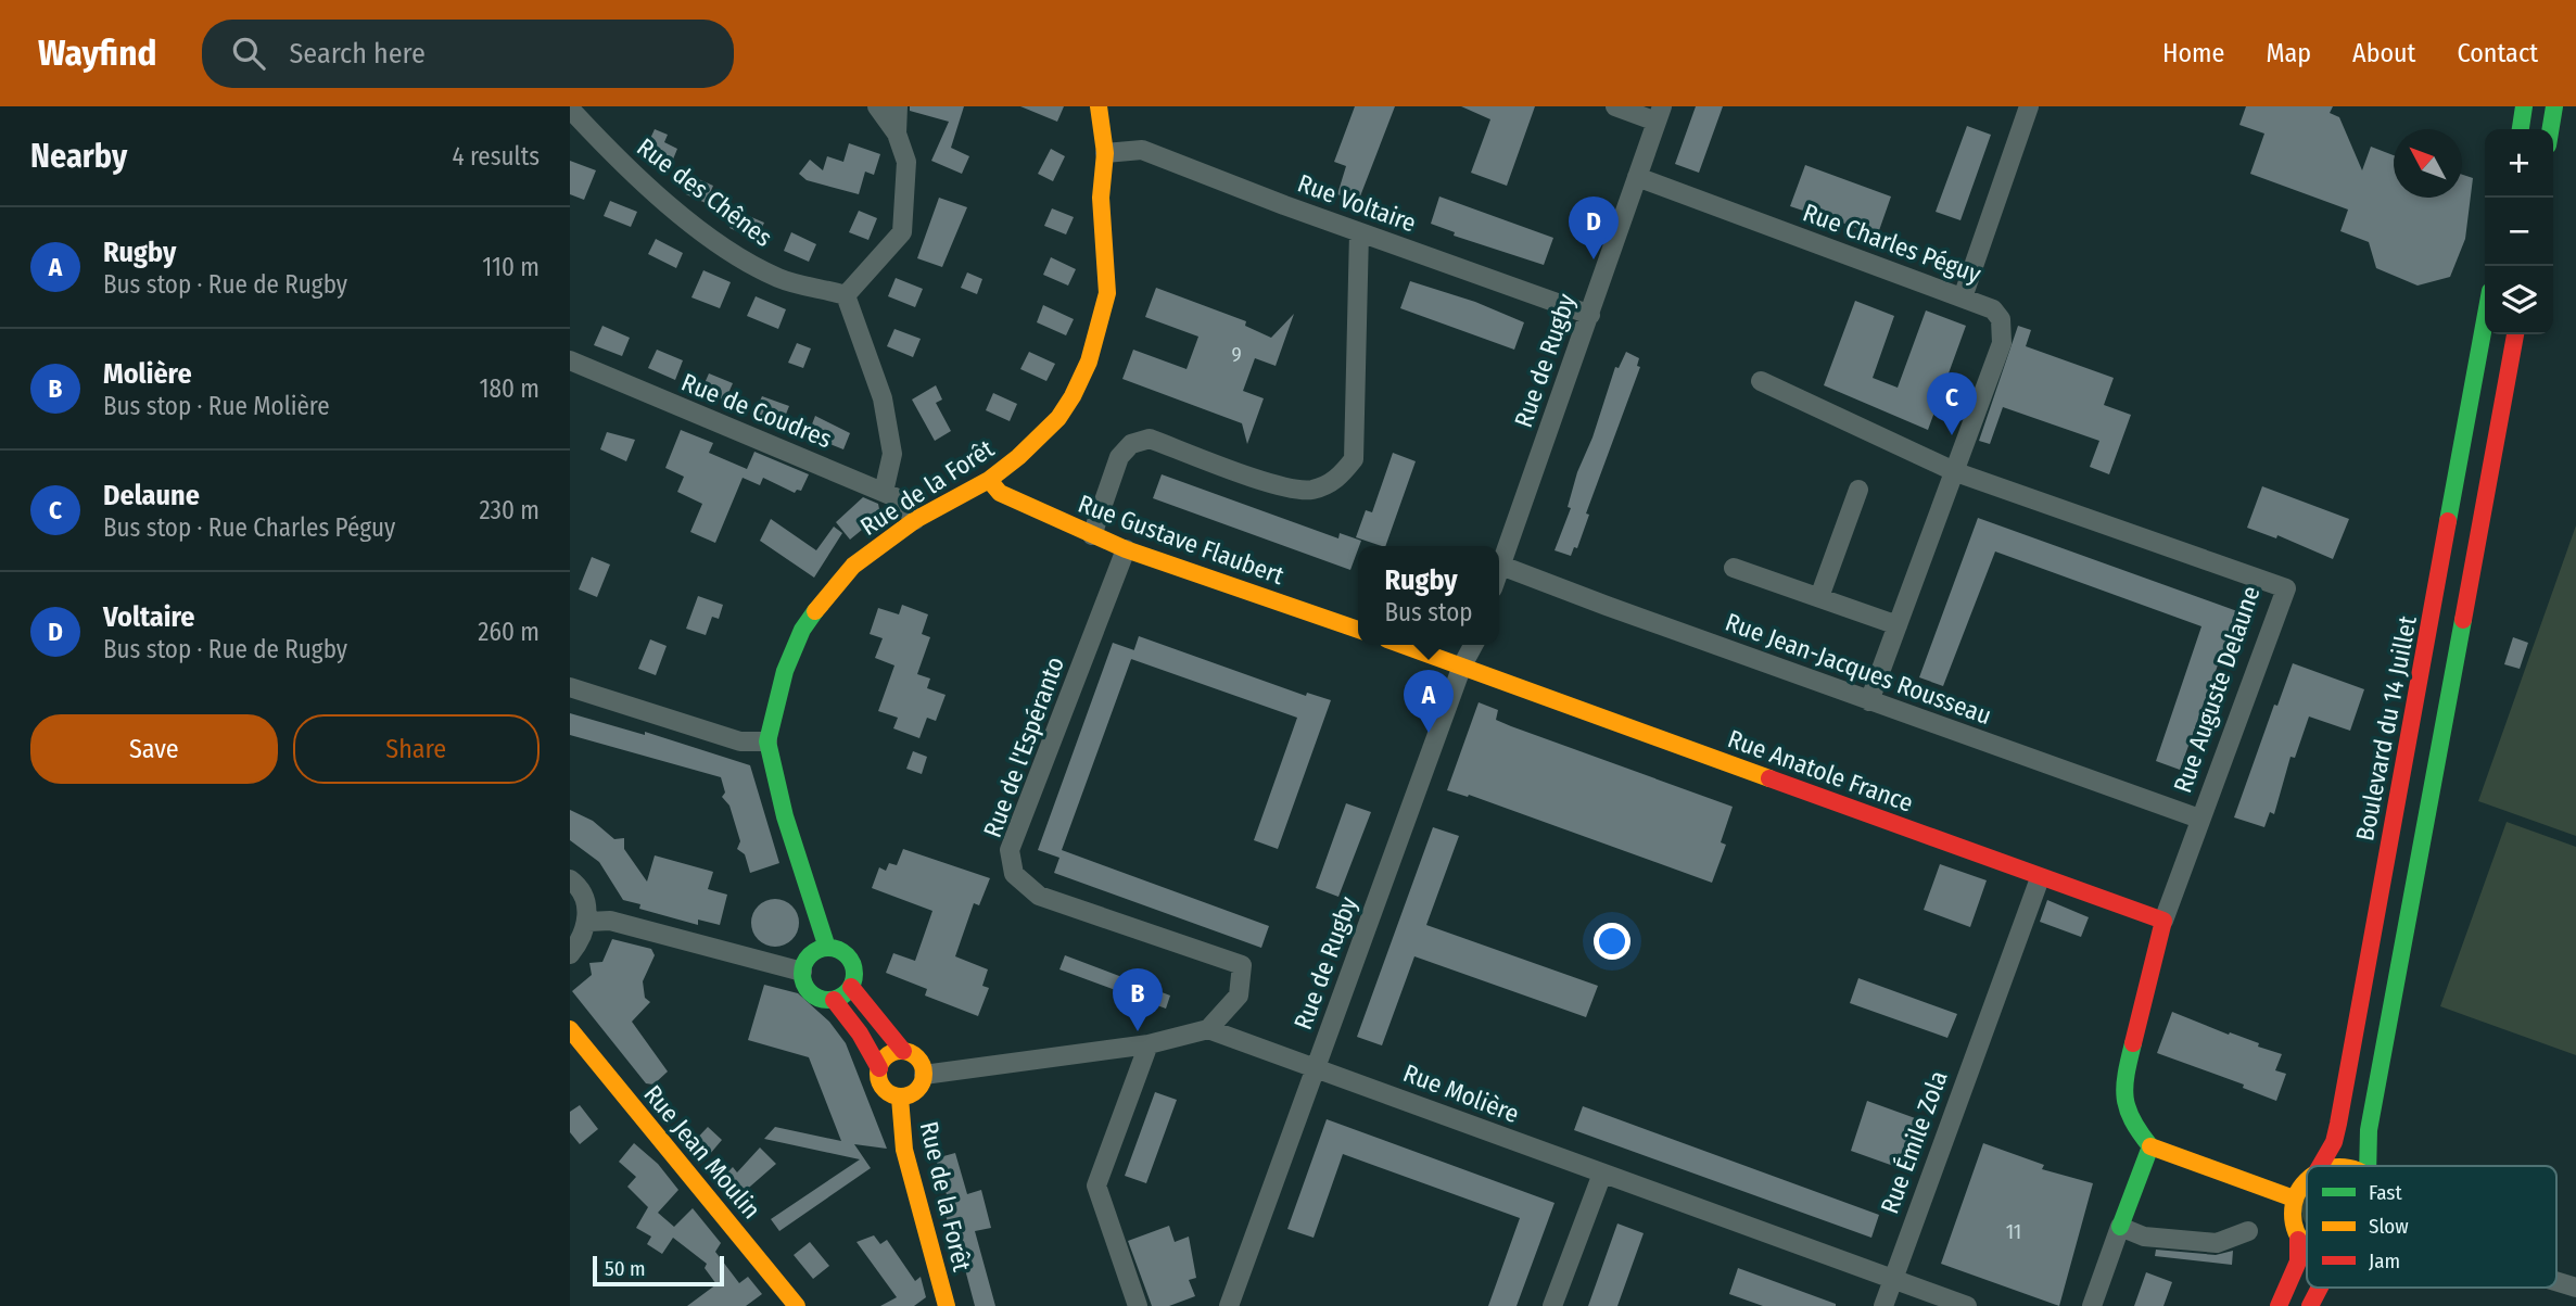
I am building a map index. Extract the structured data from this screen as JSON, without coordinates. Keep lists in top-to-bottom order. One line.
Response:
{"streets":{"street":["Rue des Chênes","Rue Voltaire","Rue Charles Péguy","Rue de Rugby","Rue de Coudres","Rue de la Forêt","Rue Gustave Flaubert","Rue Jean-Jacques Rousseau","Rue Auguste Delaune","Boulevard du 14 Juillet","Rue de l'Espéranto","Rue Anatole France","Rue Molière","Rue Émile Zola","Rue Jean Moulin"]},"crossings":[["Rue Voltaire","Rue de Rugby"],["Rue Voltaire","Rue de la Forêt"],["Rue Charles Péguy","Rue de Rugby"],["Rue Charles Péguy","Rue Jean-Jacques Rousseau"],["Rue Charles Péguy","Rue Auguste Delaune"],["Rue de Rugby","Rue Jean-Jacques Rousseau"],["Rue de Rugby","Rue Anatole France"],["Rue de Rugby","Rue Molière"],["Rue de Coudres","Rue de la Forêt"],["Rue de la Forêt","Rue Gustave Flaubert"],["Rue Gustave Flaubert","Rue de l'Espéranto"],["Rue Jean-Jacques Rousseau","Rue Auguste Delaune"],["Rue Auguste Delaune","Rue Anatole France"],["Rue de l'Espéranto","Rue Molière"],["Rue Anatole France","Rue Émile Zola"],["Rue Molière","Rue Émile Zola"]],"house_numbers":["9","11"],"legend":["Fast","Slow","Jam"],"scale_bar":"50 m","north":"top left","page":{"header":"Wayfind","search":"Search here","nav":["Home","Map","About","Contact"],"heading":["Nearby","4 results"],"map_buttons":["+","−"],"pins":["D","C","A","B"],"list":[{"mark":"A","name":"Rugby","note":"Bus stop · Rue de Rugby","value":"110 m"},{"mark":"B","name":"Molière","note":"Bus stop · Rue Molière","value":"180 m"},{"mark":"C","name":"Delaune","note":"Bus stop · Rue Charles Péguy","value":"230 m"},{"mark":"D","name":"Voltaire","note":"Bus stop · Rue de Rugby","value":"260 m"}],"popup":["Rugby","Bus stop"],"buttons":["Save","Share"],"scale":"50 m"}}
